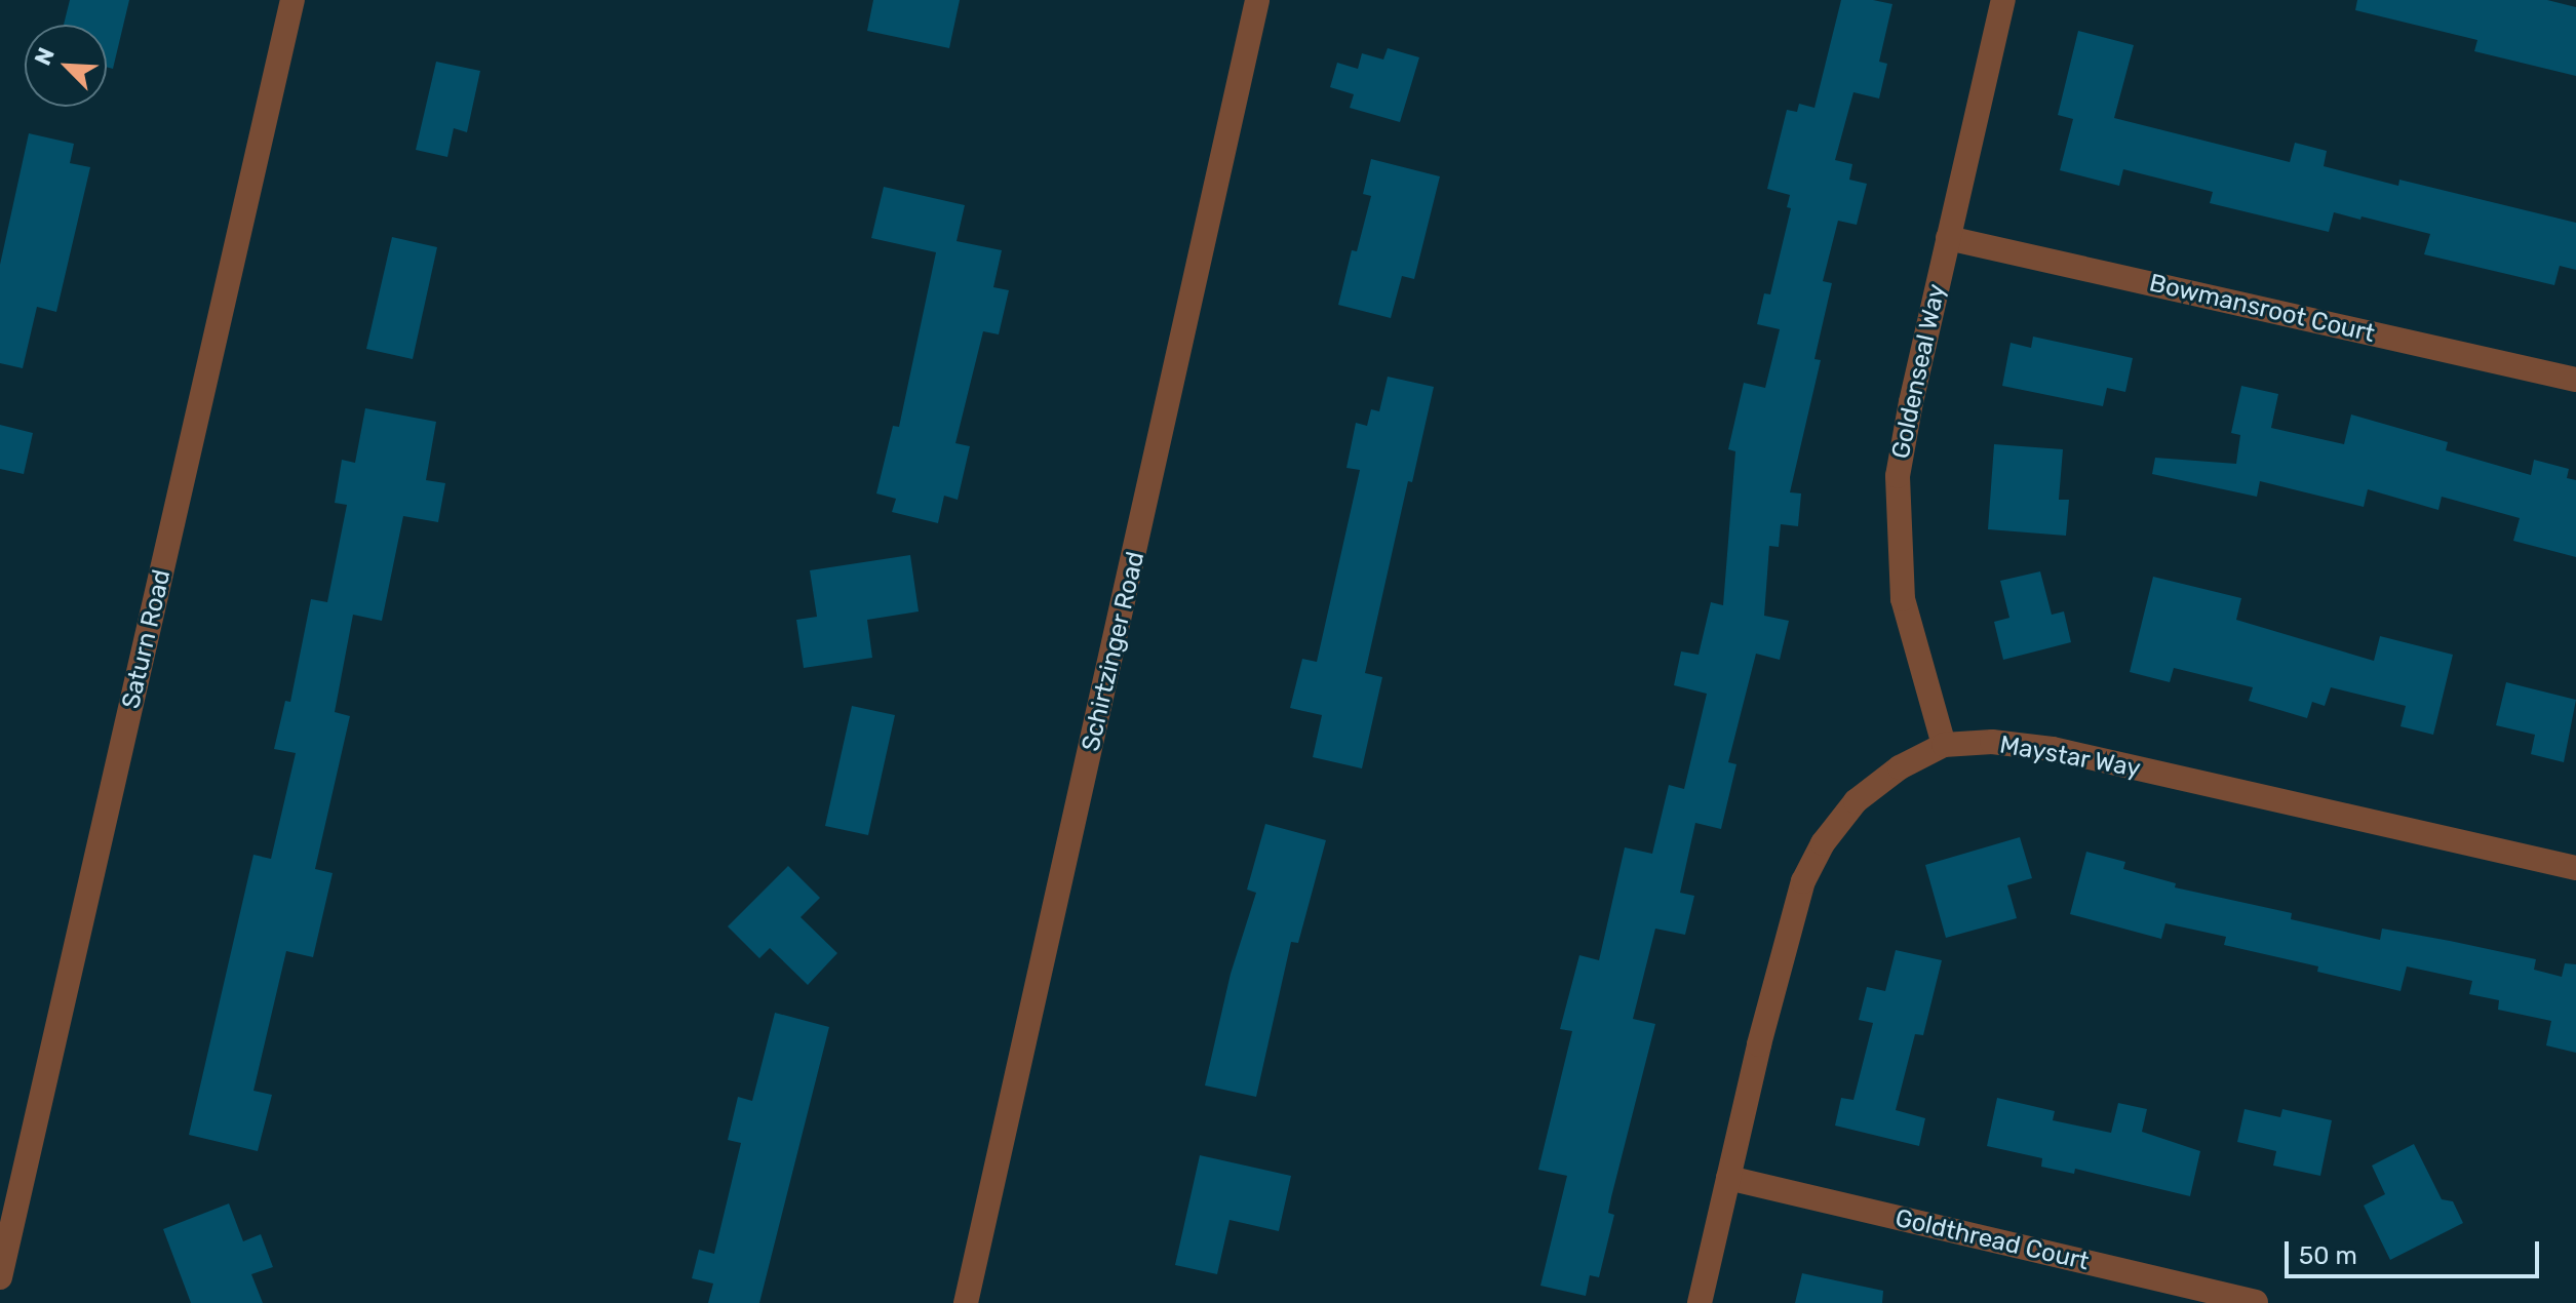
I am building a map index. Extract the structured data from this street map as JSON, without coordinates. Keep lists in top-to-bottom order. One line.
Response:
{"streets":{"street":["Bowmansroot Court","Goldenseal Way","Saturn Road","Schirtzinger Road","Maystar Way","Goldthread Court"]},"crossings":[["Bowmansroot Court","Goldenseal Way"],["Goldenseal Way","Maystar Way"],["Maystar Way","Goldthread Court"]],"scale_bar":"50 m","north":"top left"}
